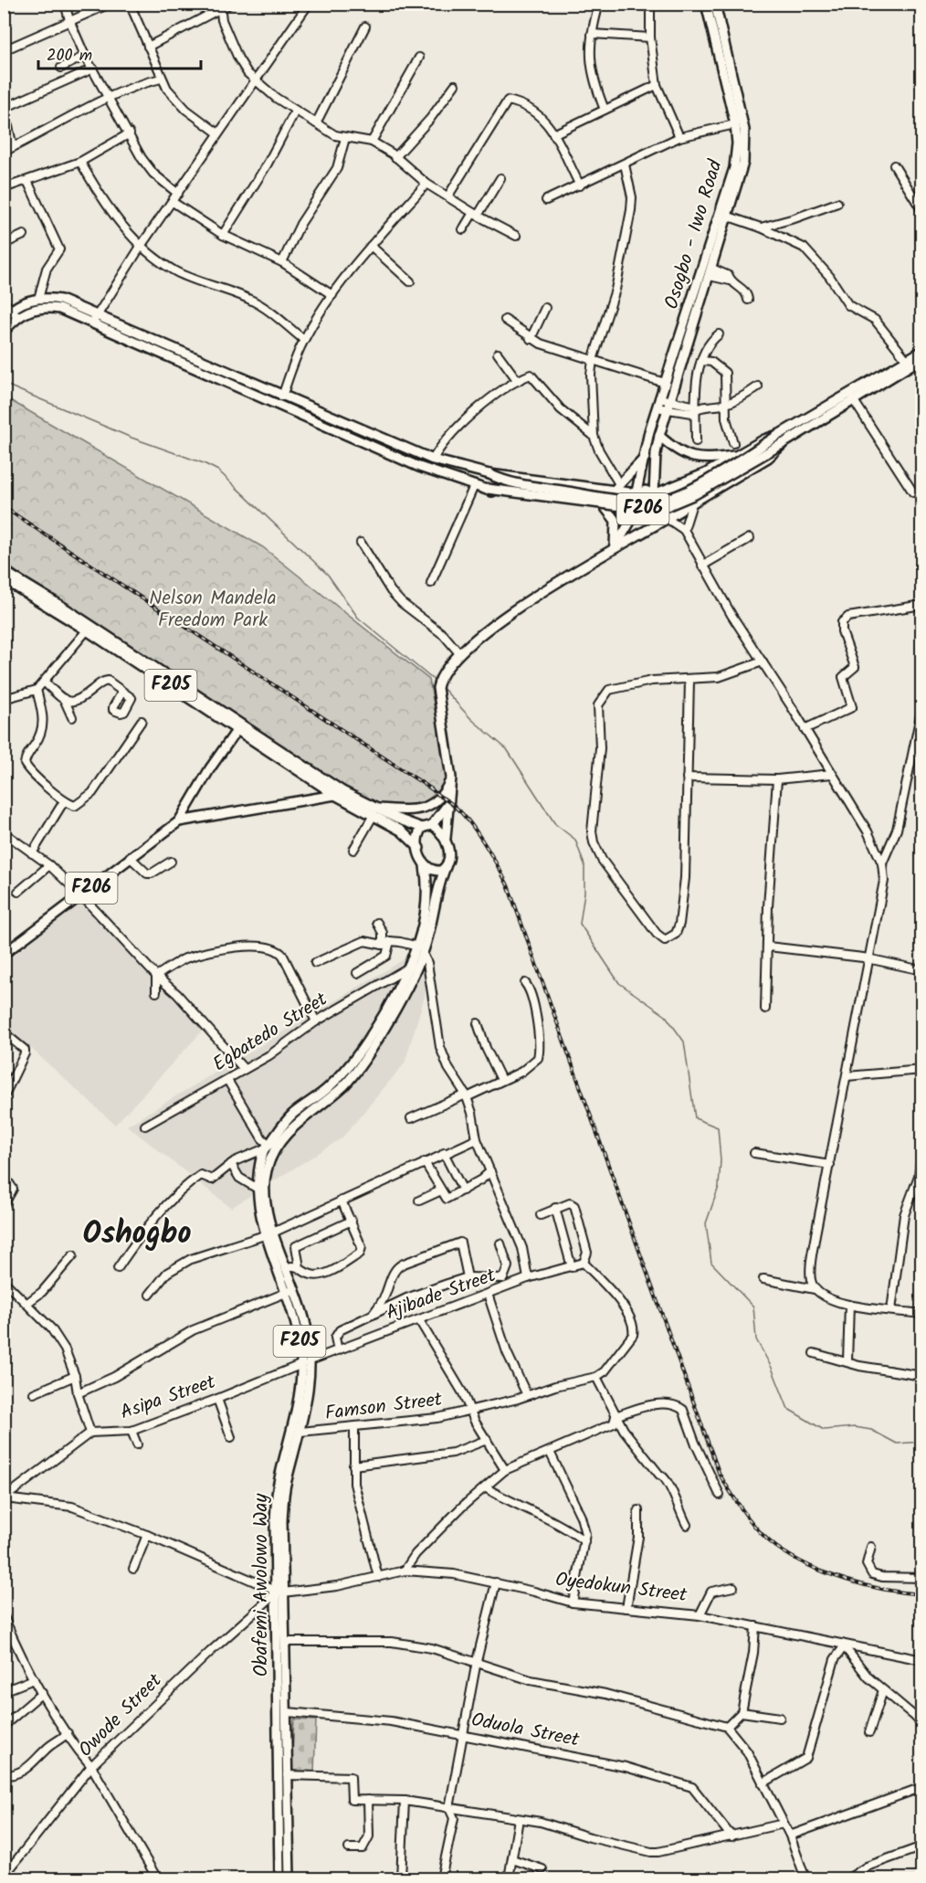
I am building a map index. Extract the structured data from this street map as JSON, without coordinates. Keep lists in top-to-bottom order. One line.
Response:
{"streets":{"main road":["Osogbo - Iwo Road","F206","F205","Obafemi Awolowo Way"],"street":["Egbatedo Street","Ajibade Street","Asipa Street","Famson Street","Oyedokun Street","Owode Street","Oduola Street"]},"crossings":[["F206","F205"],["F206","Obafemi Awolowo Way"],["F205","Obafemi Awolowo Way"],["Egbatedo Street","Obafemi Awolowo Way"],["Ajibade Street","Asipa Street"],["Ajibade Street","Famson Street"],["Ajibade Street","Obafemi Awolowo Way"],["Asipa Street","Obafemi Awolowo Way"],["Famson Street","Obafemi Awolowo Way"],["Obafemi Awolowo Way","Oyedokun Street"],["Obafemi Awolowo Way","Owode Street"],["Obafemi Awolowo Way","Oduola Street"],["Oyedokun Street","Owode Street"]],"districts":["Oshogbo"],"parks":["Nelson Mandela Freedom Park"],"scale_bar":"200 m"}
